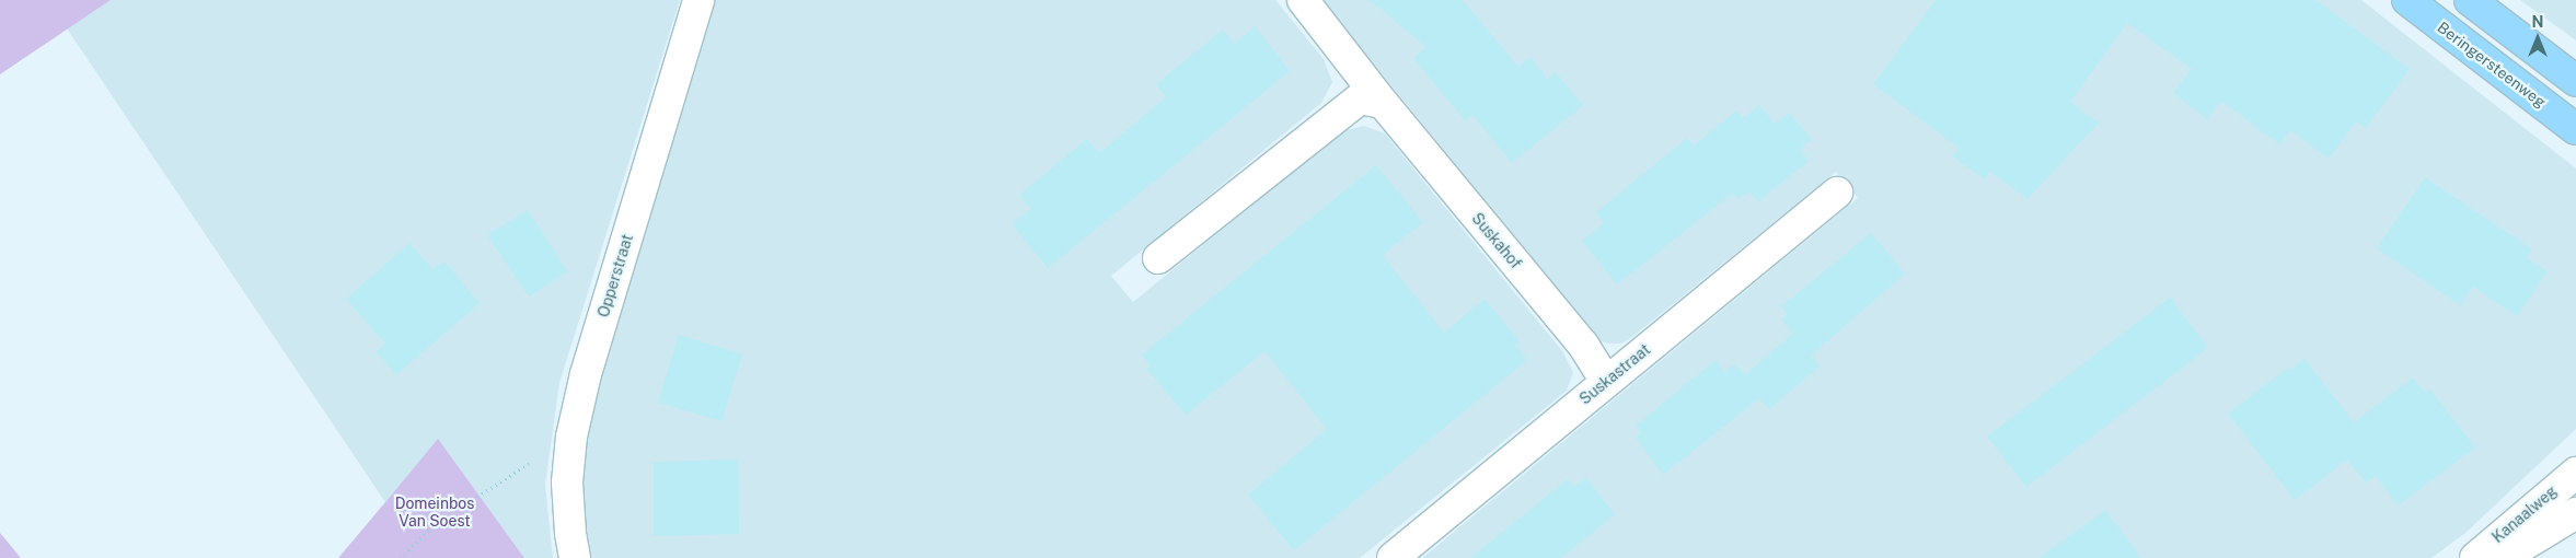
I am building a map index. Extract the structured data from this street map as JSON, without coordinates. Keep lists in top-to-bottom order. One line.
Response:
{"streets":{"main road":["Beringersteenweg"],"street":["Suskahof","Opperstraat","Suskastraat","Kanaalweg"]},"crossings":[["Suskahof","Suskastraat"]],"parks":["Domeinbos Van Soest"],"north":"top"}
